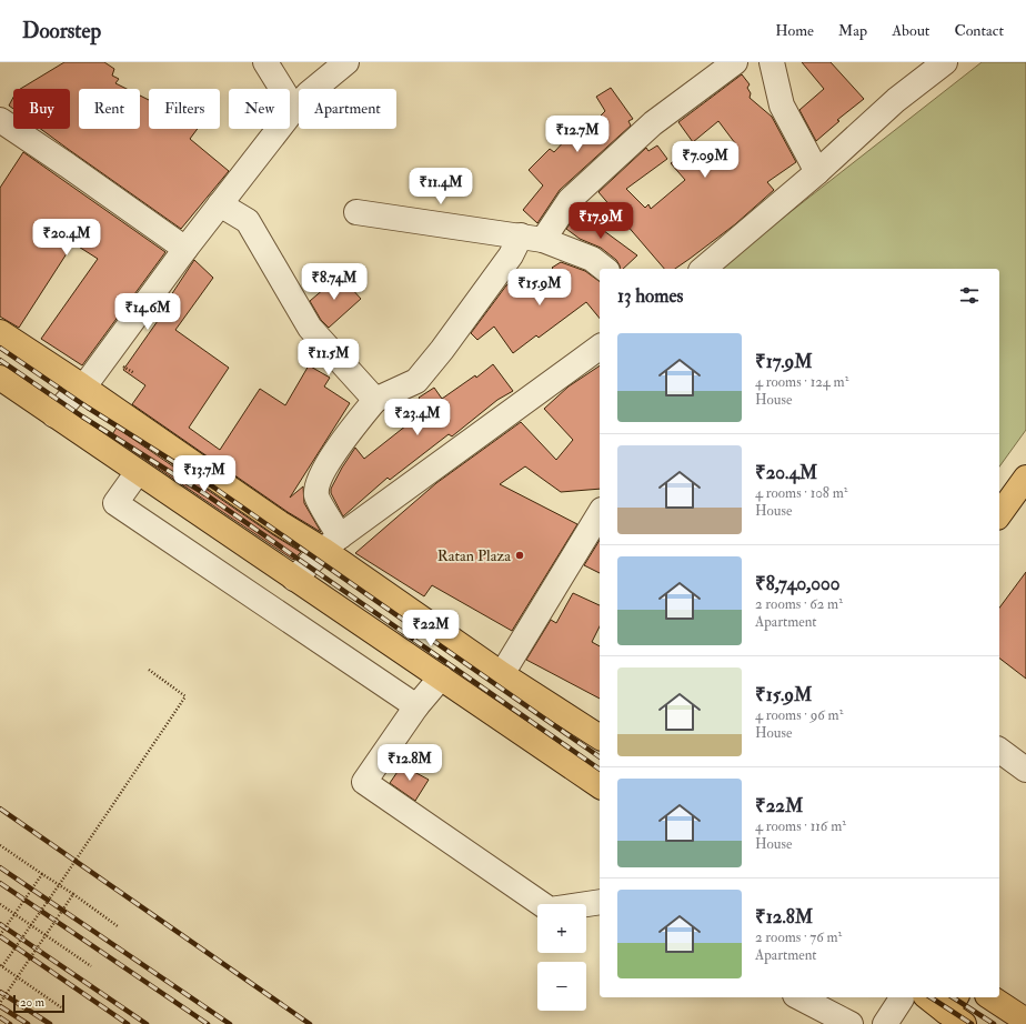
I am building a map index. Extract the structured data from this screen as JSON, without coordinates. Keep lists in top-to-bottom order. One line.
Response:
{"places":["Ratan Plaza"],"scale_bar":"20 m","page":{"header":"Doorstep","nav":["Home","Map","About","Contact"],"chip":["Buy","Rent","Filters","New","Apartment"],"price":["₹12.7M","₹7.09M","₹11.4M","₹17.9M","₹20.4M","₹8.74M","₹15.9M","₹14.6M","₹11.5M","₹23.4M","₹13.7M","₹22M","₹12.8M"],"heading":"13 homes","list":[{"name":"₹17.9M","note":"4 rooms · 124 m² · House"},{"name":"₹20.4M","note":"4 rooms · 108 m² · House"},{"name":"₹8,740,000","note":"2 rooms · 62 m² · Apartment"},{"name":"₹15.9M","note":"4 rooms · 96 m² · House"},{"name":"₹22M","note":"4 rooms · 116 m² · House"},{"name":"₹12.8M","note":"2 rooms · 76 m² · Apartment"}],"map_buttons":["+","−"],"scale":"20 m"}}
